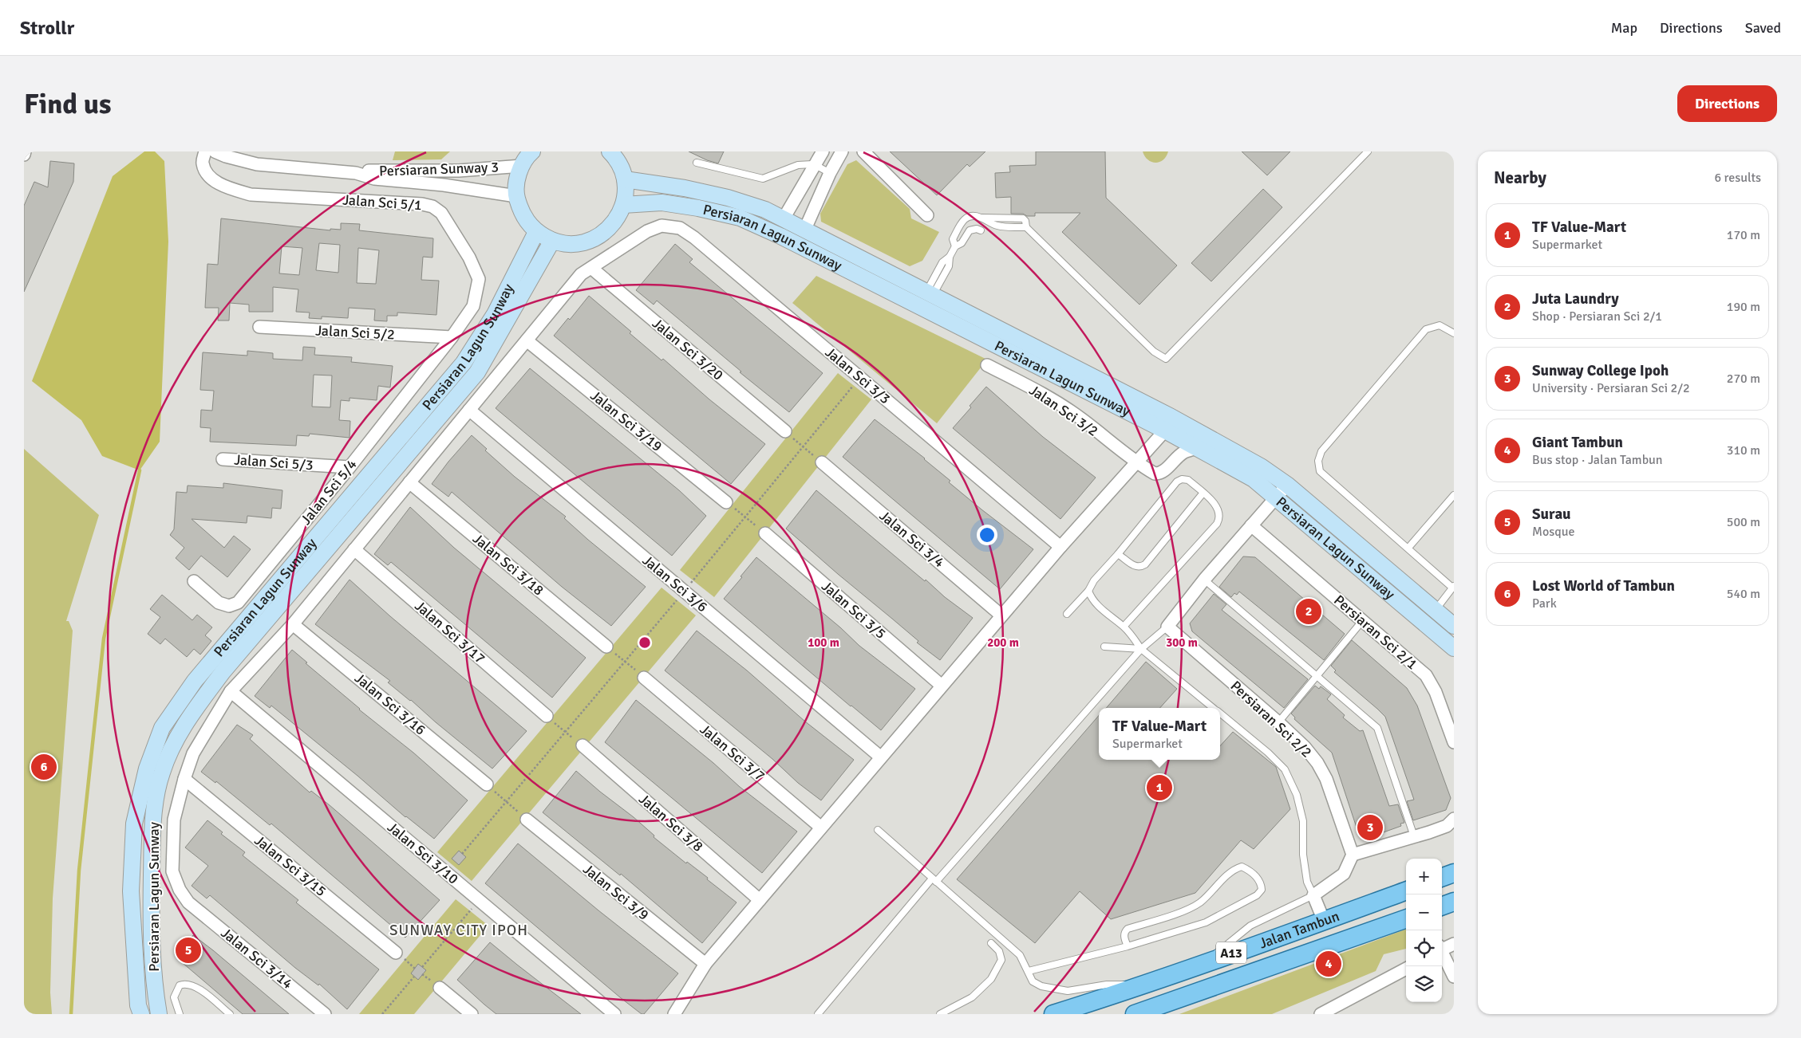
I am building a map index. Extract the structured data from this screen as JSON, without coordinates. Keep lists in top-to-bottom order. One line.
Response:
{"streets":{"main road":["Persiaran Lagun Sunway","Jalan Tambun","A13"],"street":["Persiaran Sunway 3","Jalan Sci 5/1","Jalan Sci 5/2","Jalan Sci 3/20","Jalan Sci 3/3","Jalan Sci 3/2","Jalan Sci 3/19","Jalan Sci 5/3","Jalan Sci 5/4","Jalan Sci 3/4","Jalan Sci 3/18","Jalan Sci 3/6","Jalan Sci 3/5","Jalan Sci 3/17","Persiaran Sci 2/1","Jalan Sci 3/16","Persiaran Sci 2/2","Jalan Sci 3/7","Jalan Sci 3/8","Jalan Sci 3/10","Jalan Sci 3/15","Jalan Sci 3/9","Jalan Sci 3/14"]},"crossings":[["Jalan Sci 5/1","Jalan Sci 5/2"],["Jalan Sci 5/1","Jalan Sci 5/4"],["Persiaran Lagun Sunway","Jalan Sci 3/2"],["Jalan Sci 5/2","Jalan Sci 5/4"],["Jalan Sci 3/20","Jalan Sci 3/3"],["Jalan Sci 3/3","Jalan Sci 3/19"],["Jalan Sci 3/3","Jalan Sci 3/18"],["Jalan Sci 3/3","Jalan Sci 3/6"],["Jalan Sci 3/3","Jalan Sci 3/17"],["Jalan Sci 3/3","Jalan Sci 3/14"],["Jalan Sci 5/3","Jalan Sci 5/4"],["Jalan Sci 3/17","Jalan Sci 3/14"],["Jalan Sci 3/16","Jalan Sci 3/14"],["Jalan Sci 3/10","Jalan Sci 3/14"],["Jalan Sci 3/15","Jalan Sci 3/14"]],"districts":["SUNWAY CITY IPOH"],"page":{"header":"Strollr","nav":["Map","Directions","Saved"],"buttons":"Directions","title":"Find us","heading":["Nearby","6 results"],"list":[{"mark":"1","name":"TF Value-Mart","note":"Supermarket","value":"170 m"},{"mark":"2","name":"Juta Laundry","note":"Shop · Persiaran Sci 2/1","value":"190 m"},{"mark":"3","name":"Sunway College Ipoh","note":"University · Persiaran Sci 2/2","value":"270 m"},{"mark":"4","name":"Giant Tambun","note":"Bus stop · Jalan Tambun","value":"310 m"},{"mark":"5","name":"Surau","note":"Mosque","value":"500 m"},{"mark":"6","name":"Lost World of Tambun","note":"Park","value":"540 m"}],"pins":["2","6","1","3","5","4"],"popup":["TF Value-Mart","Supermarket"],"map_buttons":["+","−"]},"rings":["100 m","200 m","300 m"]}
